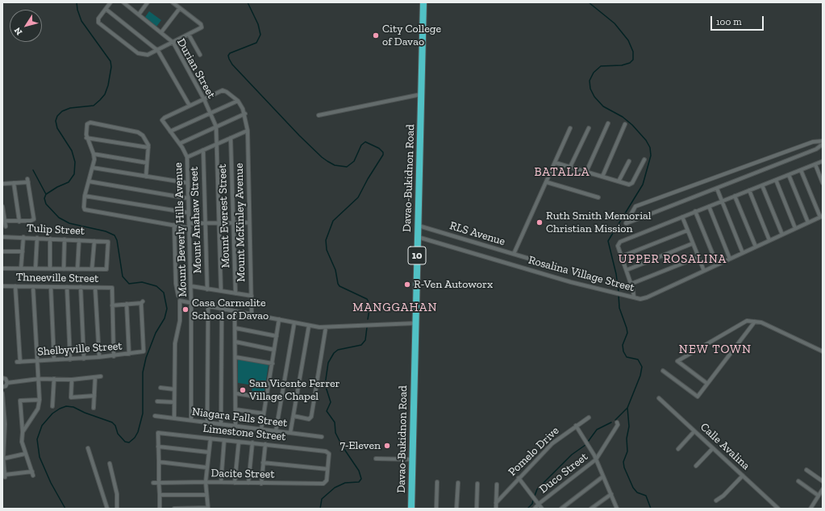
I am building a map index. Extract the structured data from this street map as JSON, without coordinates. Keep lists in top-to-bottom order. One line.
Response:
{"streets":{"highway":["Davao-Bukidnon Road","10"],"street":["Durian Street","Mount Everest Street","Mount Anahaw Street","Mount McKinley Avenue","Tulip Street","Mount Beverly Hills Avenue","RLS Avenue","Rosalina Village Street","Thneeville Street","Shelbyville Street","Niagara Falls Street","Limestone Street","Calle Avalina","Pomelo Drive","Duco Street","Dacite Street"]},"crossings":[["Davao-Bukidnon Road","RLS Avenue"],["Davao-Bukidnon Road","Rosalina Village Street"],["Mount Beverly Hills Avenue","Niagara Falls Street"],["Thneeville Street","Shelbyville Street"],["Limestone Street","Dacite Street"]],"districts":["BATALLA","UPPER ROSALINA","MANGGAHAN","NEW TOWN"],"places":["City College of Davao","Ruth Smith Memorial Christian Mission","R-Ven Autoworx","Casa Carmelite School of Davao","San Vicente Ferrer Village Chapel","7-Eleven"],"scale_bar":"100 m","north":"bottom left"}
